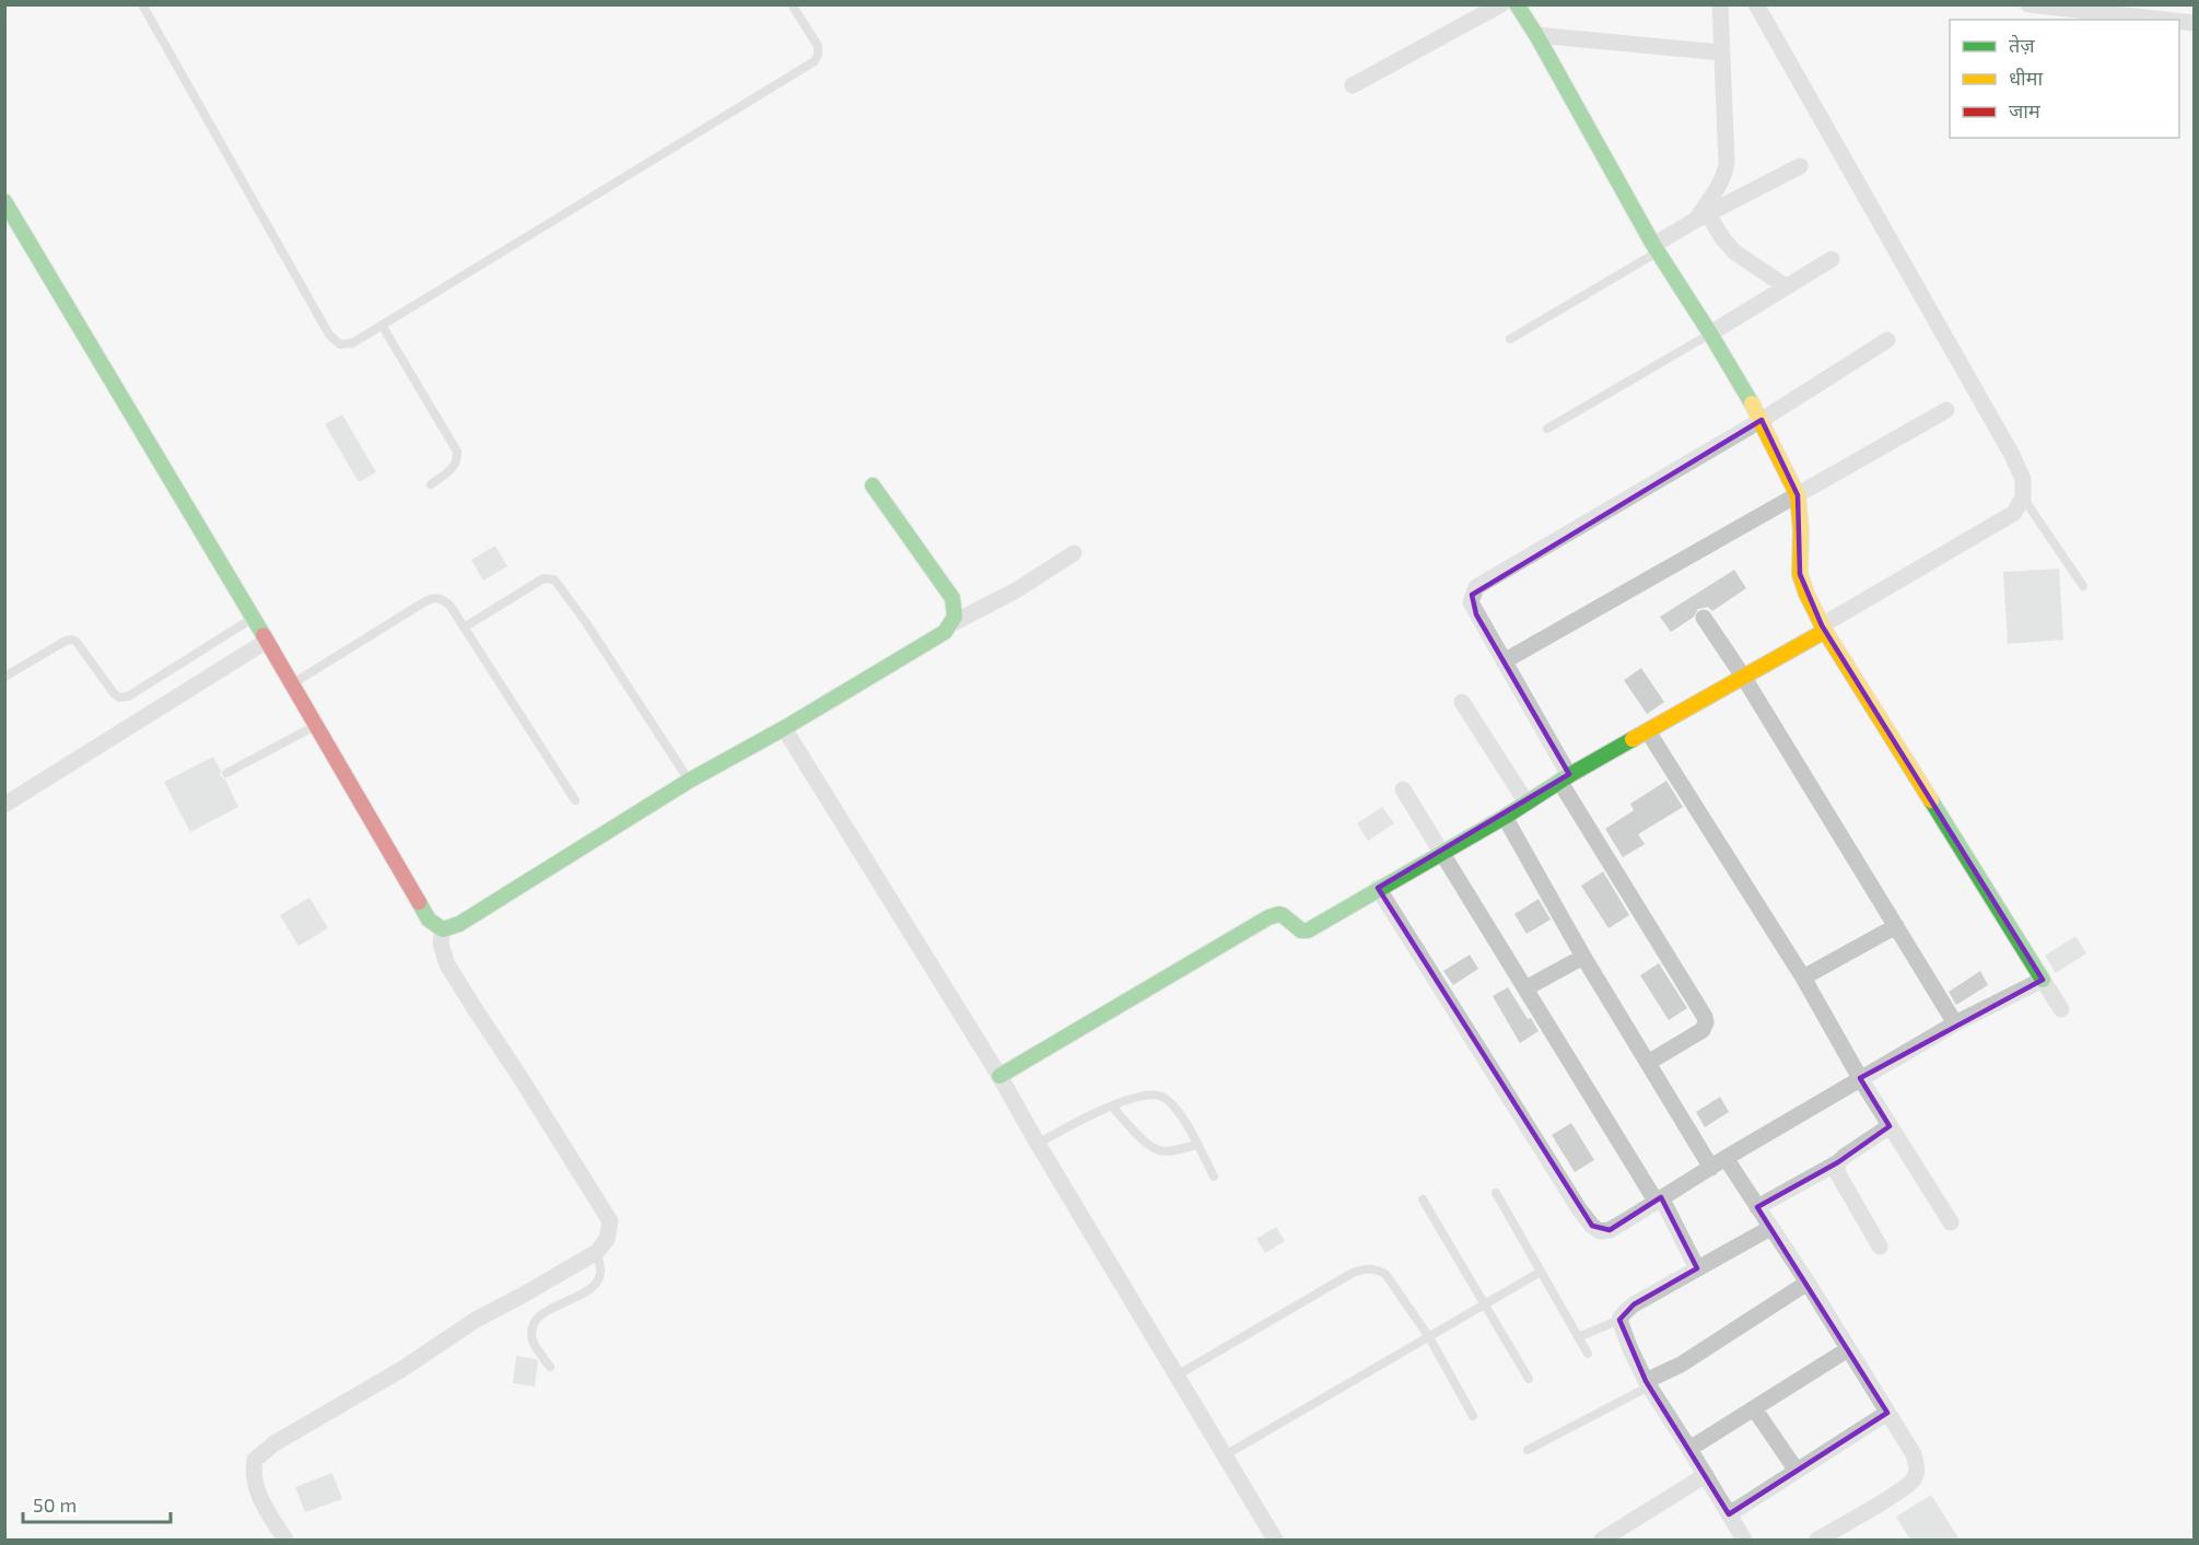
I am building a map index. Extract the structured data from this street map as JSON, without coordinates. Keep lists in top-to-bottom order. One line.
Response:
{"legend":["तेज़","धीमा","जाम"],"scale_bar":"50 m"}
